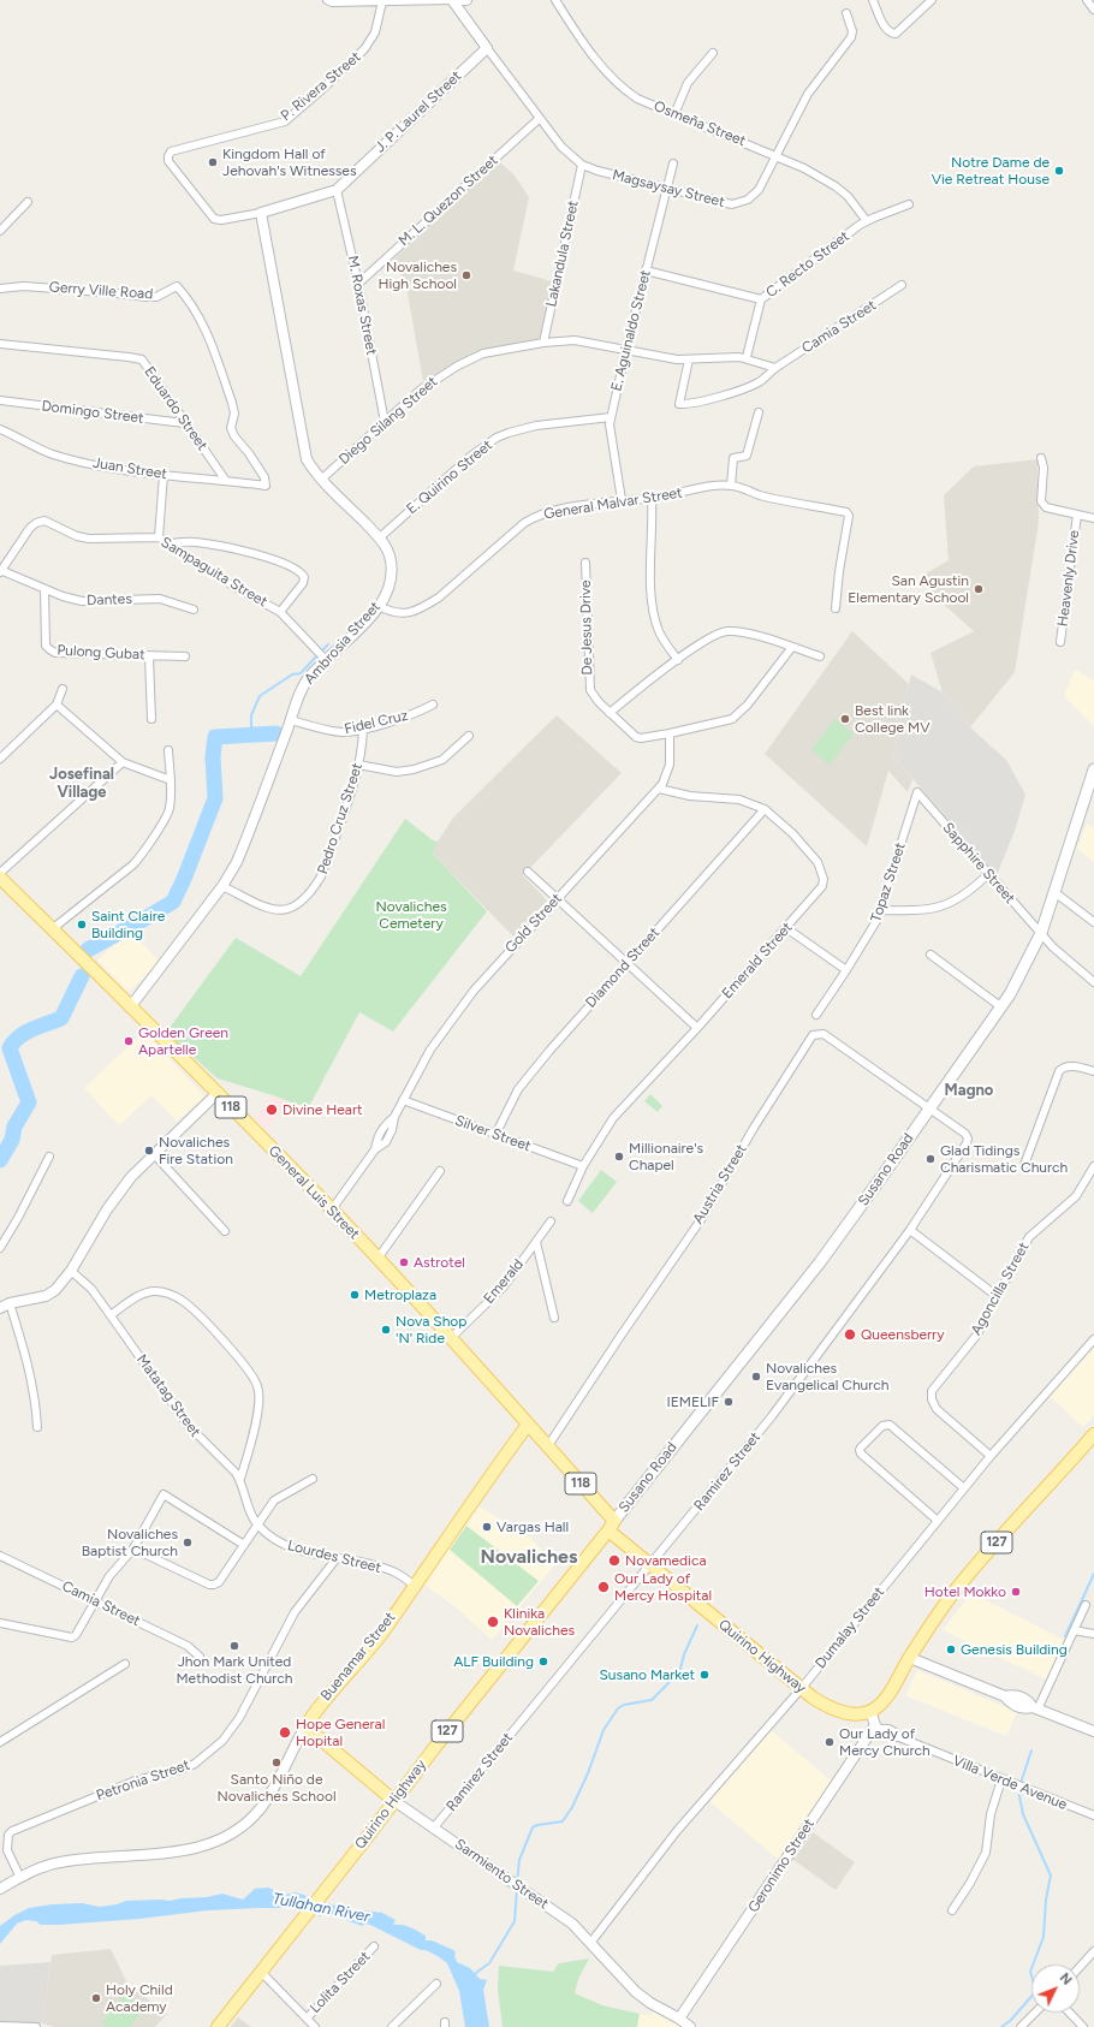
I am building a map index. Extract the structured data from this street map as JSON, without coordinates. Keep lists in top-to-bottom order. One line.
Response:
{"streets":{"main road":["118","Susano Road","General Luis Street","127","Buenamar Street","Quirino Highway","Sarmiento Street"],"street":["P. Rivera Street","J. P. Laurel Street","Osmeña Street","Magsaysay Street","M. L. Quezon Street","Lakandula Street","C. Recto Street","Gerry Ville Road","M. Roxas Street","Camia Street","E. Aguinaldo Street","Eduardo Street","Domingo Street","Diego Silang Street","Juan Street","E. Quirino Street","General Malvar Street","Sampaguita Street","Heavenly Drive","Dantes","De Jesus Drive","Ambrosia Street","Pulong Gubat","Fidel Cruz","Pedro Cruz Street","Sapphire Street","Topaz Street","Gold Street","Emerald Street","Diamond Street","Silver Street","Austria Street","Emerald","Agoncilla Street","Matatag Street","Ramirez Street","Lourdes Street","Dumalay Street","Petronia Street","Villa Verde Avenue","Geronimo Street","Lolita Street"]},"crossings":[["P. Rivera Street","J. P. Laurel Street"],["J. P. Laurel Street","Magsaysay Street"],["J. P. Laurel Street","M. Roxas Street"],["J. P. Laurel Street","Ambrosia Street"],["Osmeña Street","Magsaysay Street"],["Osmeña Street","C. Recto Street"],["Magsaysay Street","M. L. Quezon Street"],["Magsaysay Street","Lakandula Street"],["Magsaysay Street","E. Aguinaldo Street"],["M. L. Quezon Street","M. Roxas Street"],["Lakandula Street","Diego Silang Street"],["C. Recto Street","E. Aguinaldo Street"],["Gerry Ville Road","Juan Street"],["M. Roxas Street","Diego Silang Street"],["Camia Street","Diego Silang Street"],["E. Aguinaldo Street","Diego Silang Street"],["E. Aguinaldo Street","E. Quirino Street"],["E. Aguinaldo Street","General Malvar Street"],["Eduardo Street","Domingo Street"],["Eduardo Street","Juan Street"],["Diego Silang Street","Ambrosia Street"],["E. Quirino Street","Ambrosia Street"],["General Malvar Street","Ambrosia Street"],["Sampaguita Street","Dantes"],["Sampaguita Street","Ambrosia Street"],["Dantes","Pulong Gubat"],["De Jesus Drive","Gold Street"],["Ambrosia Street","Fidel Cruz"],["Ambrosia Street","Pedro Cruz Street"],["Ambrosia Street","General Luis Street"],["Fidel Cruz","Pedro Cruz Street"],["Sapphire Street","Topaz Street"],["Sapphire Street","Susano Road"],["Gold Street","Emerald Street"],["Gold Street","Silver Street"],["Gold Street","General Luis Street"],["Emerald Street","Diamond Street"],["Emerald Street","Silver Street"],["Diamond Street","Silver Street"],["Susano Road","Austria Street"],["Susano Road","General Luis Street"],["Susano Road","Ramirez Street"],["Susano Road","Quirino Highway"],["Austria Street","General Luis Street"],["Austria Street","Ramirez Street"],["General Luis Street","Emerald"],["General Luis Street","Buenamar Street"],["General Luis Street","Quirino Highway"],["Agoncilla Street","Dumalay Street"],["Matatag Street","Lourdes Street"],["Ramirez Street","Quirino Highway"],["Ramirez Street","Sarmiento Street"],["127","Quirino Highway"],["Lourdes Street","Buenamar Street"],["Lourdes Street","Petronia Street"],["Dumalay Street","Quirino Highway"],["Dumalay Street","Sarmiento Street"],["Buenamar Street","Petronia Street"],["Buenamar Street","Sarmiento Street"],["Quirino Highway","Sarmiento Street"],["Villa Verde Avenue","Geronimo Street"],["Geronimo Street","Sarmiento Street"]],"districts":["Josefinal Village","Magno","Novaliches"],"water":["Tullahan River"],"parks":["Novaliches Cemetery"],"places":["Kingdom Hall of Jehovah's Witnesses","Notre Dame de Vie Retreat House","Novaliches High School","San Agustin Elementary School","Best link College MV","Saint Claire Building","Golden Green Apartelle","Divine Heart","Novaliches Fire Station","Millionaire's Chapel","Glad Tidings Charismatic Church","Astrotel","Metroplaza","Nova Shop 'N' Ride","Queensberry","Novaliches Evangelical Church","IEMELIF","Vargas Hall","Novaliches Baptist Church","Novamedica","Our Lady of Mercy Hospital","Hotel Mokko","Klinika Novaliches","Jhon Mark United Methodist Church","Genesis Building","ALF Building","Susano Market","Hope General Hopital","Our Lady of Mercy Church","Santo Niño de Novaliches School","Holy Child Academy"],"north":"top right"}
